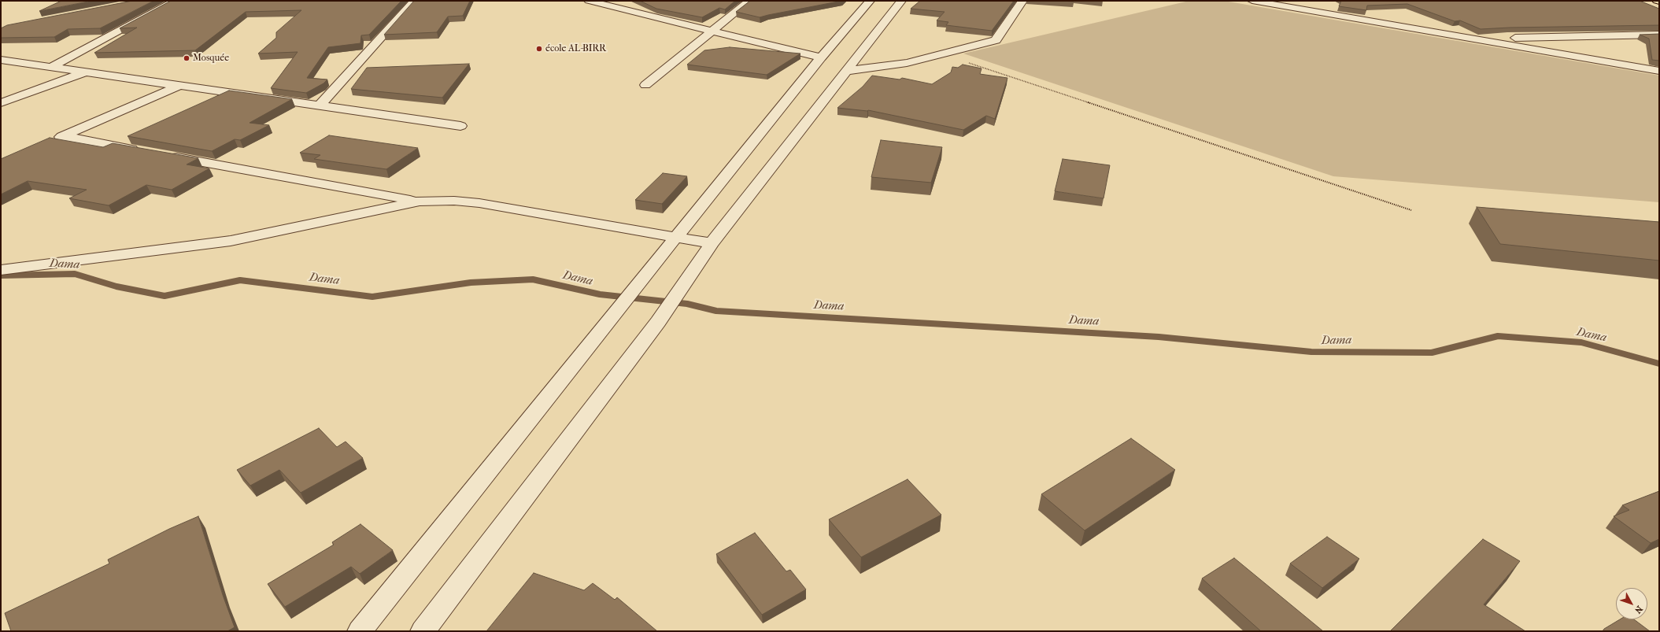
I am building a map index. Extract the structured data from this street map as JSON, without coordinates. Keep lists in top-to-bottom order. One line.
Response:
{"water":["Dama"],"places":["école AL-BIRR","Mosquée"],"north":"bottom right"}
